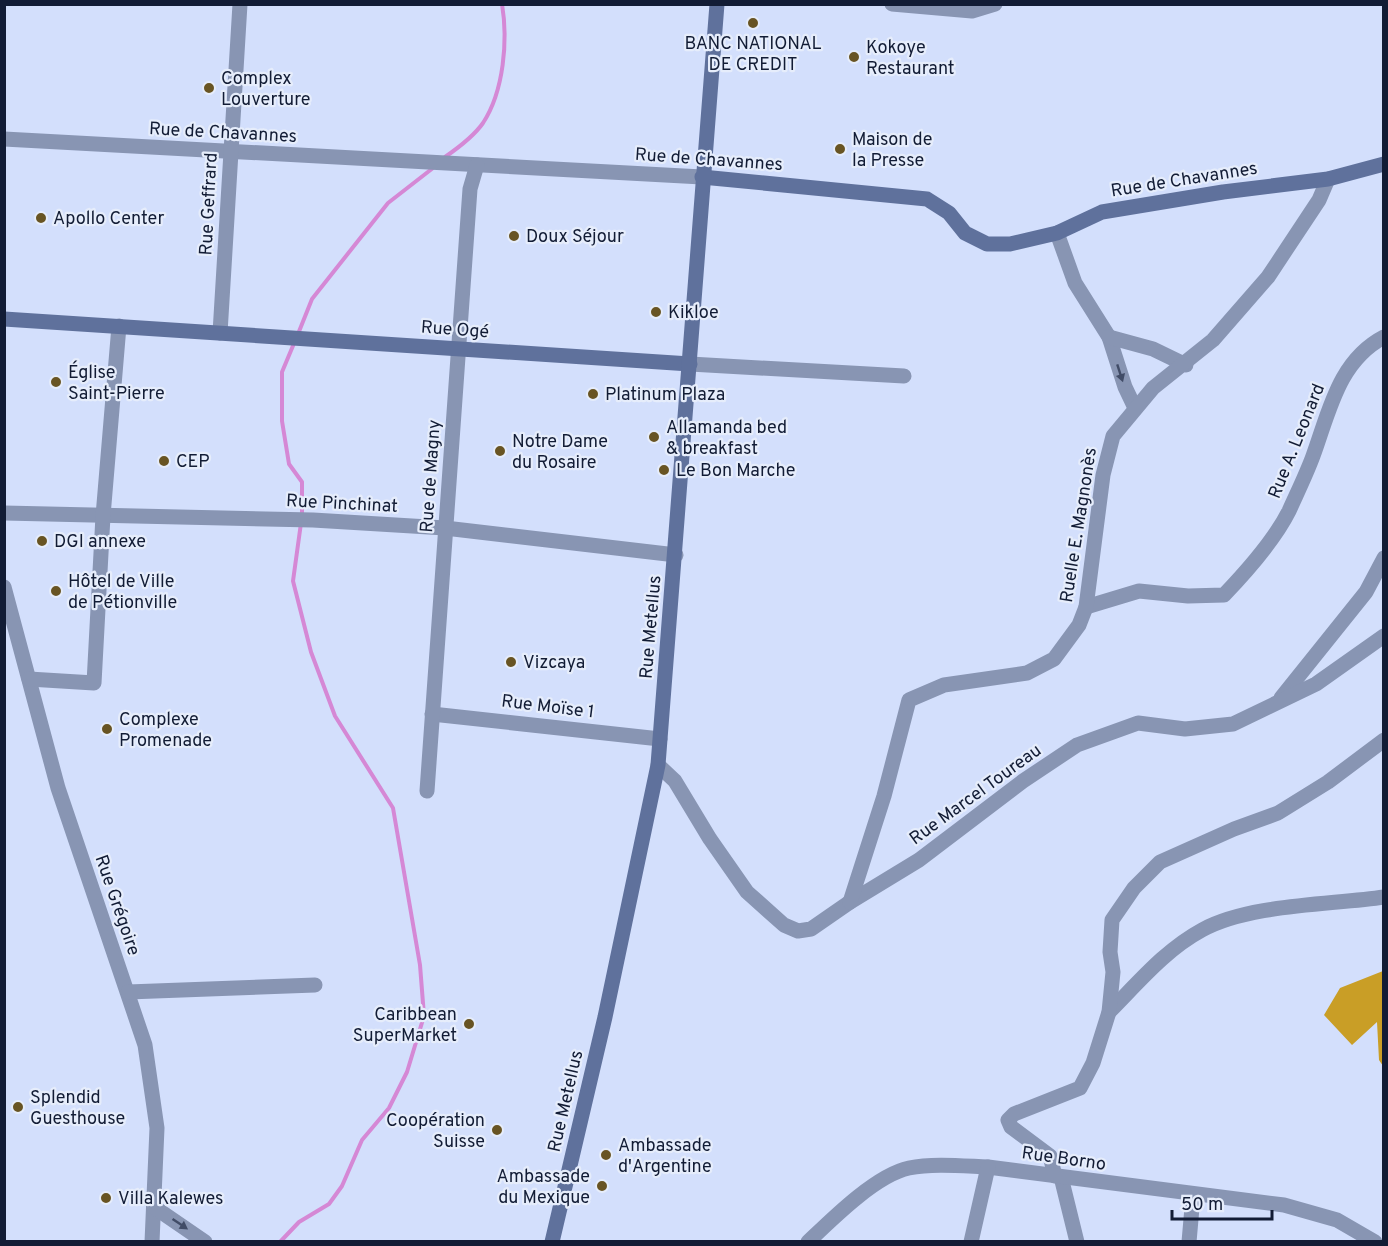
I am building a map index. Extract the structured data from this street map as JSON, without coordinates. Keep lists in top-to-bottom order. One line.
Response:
{"streets":{"street":["Rue de Chavannes","Rue Geffrard","Rue Ogé","Rue A. Leonard","Rue de Magny","Rue Pinchinat","Ruelle E. Magnonès","Rue Metellus","Rue Moïse 1","Rue Marcel Toureau","Rue Grégoire","Rue Borno"]},"crossings":[["Rue de Chavannes","Rue Geffrard"],["Rue de Chavannes","Rue de Magny"],["Rue de Chavannes","Ruelle E. Magnonès"],["Rue de Chavannes","Rue Metellus"],["Rue Geffrard","Rue Ogé"],["Rue Ogé","Rue de Magny"],["Rue Ogé","Rue Metellus"],["Rue A. Leonard","Ruelle E. Magnonès"],["Rue de Magny","Rue Pinchinat"],["Rue de Magny","Rue Moïse 1"],["Rue Pinchinat","Rue Metellus"],["Ruelle E. Magnonès","Rue Marcel Toureau"],["Rue Metellus","Rue Moïse 1"],["Rue Metellus","Rue Marcel Toureau"]],"places":["BANC NATIONAL DE CREDIT","Kokoye Restaurant","Complex Louverture","Maison de la Presse","Apollo Center","Doux Séjour","Kikloe","Église Saint-Pierre","Platinum Plaza","Allamanda bed & breakfast","Notre Dame du Rosaire","CEP","Le Bon Marche","DGI annexe","Hôtel de Ville de Pétionville","Vizcaya","Complexe Promenade","Caribbean SuperMarket","Splendid Guesthouse","Coopération Suisse","Ambassade d'Argentine","Ambassade du Mexique","Villa Kalewes"],"scale_bar":"50 m"}
